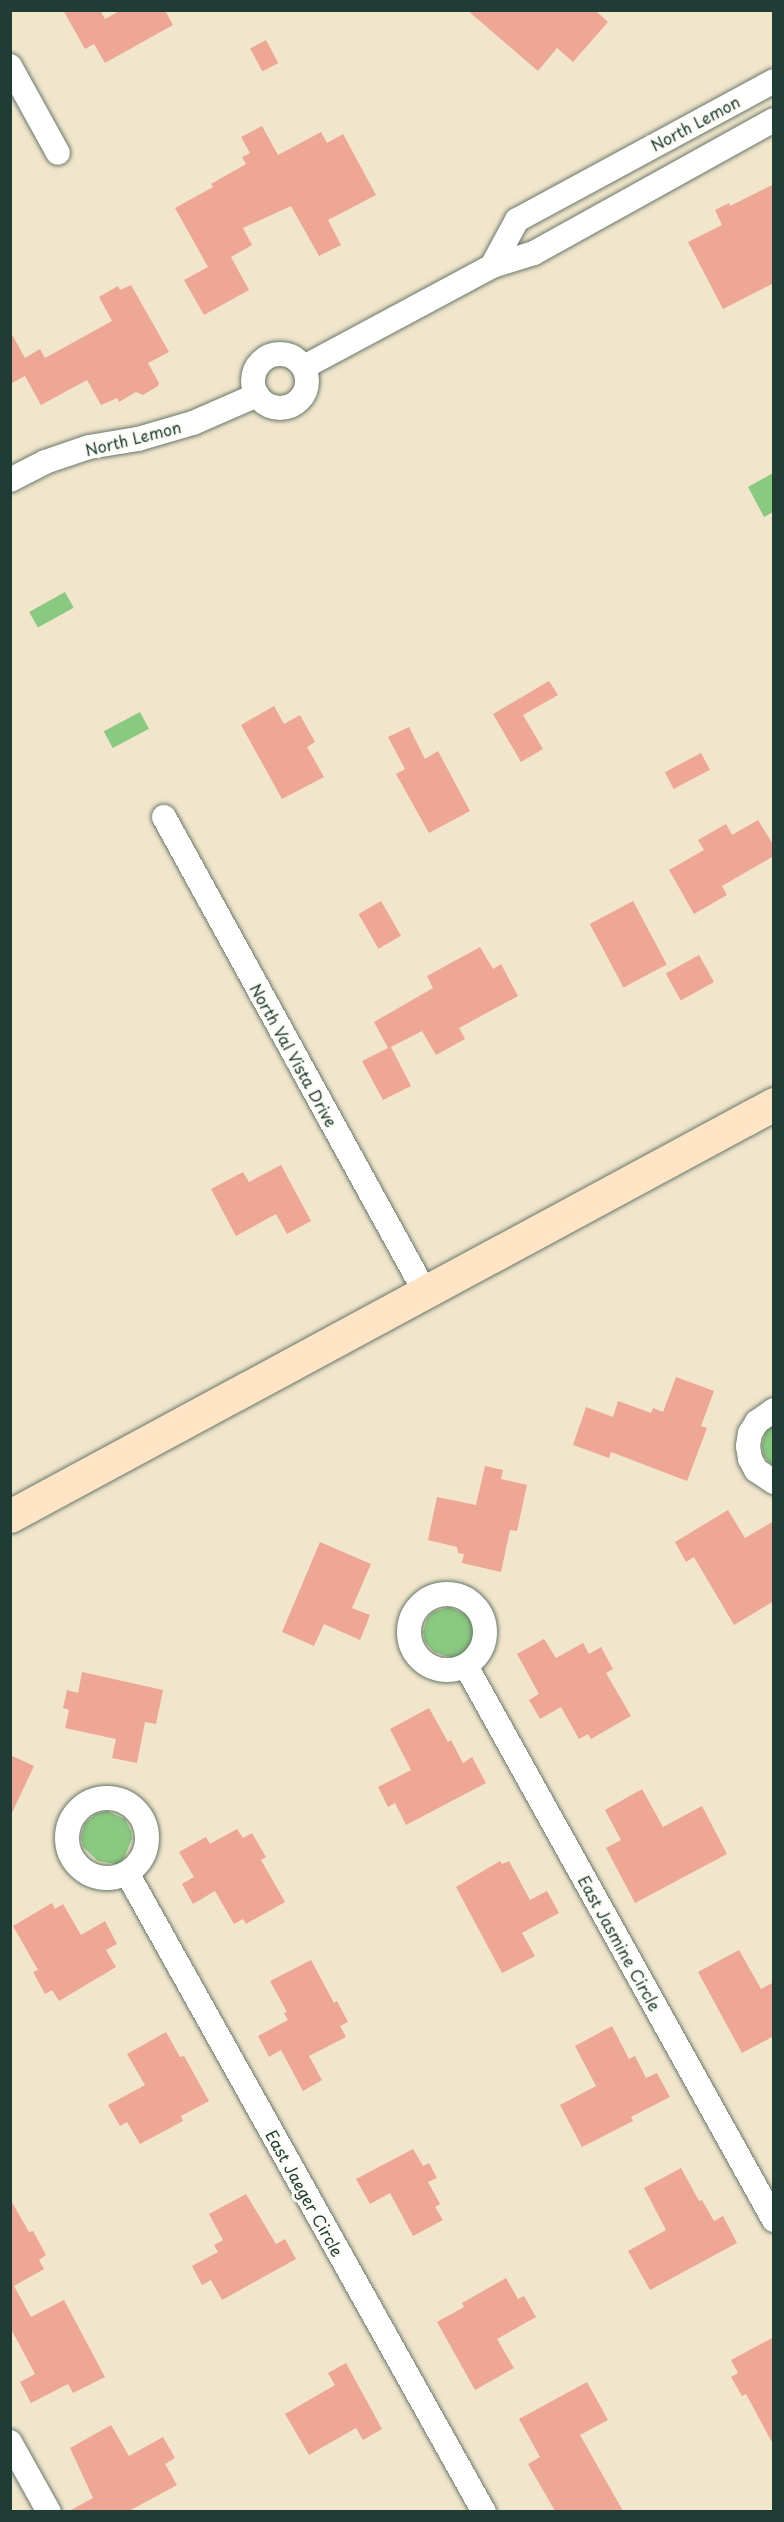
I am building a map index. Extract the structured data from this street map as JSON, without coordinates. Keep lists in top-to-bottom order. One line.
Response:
{"streets":{"street":["North Lemon","North Val Vista Drive","East Jasmine Circle","East Jaeger Circle"]}}
